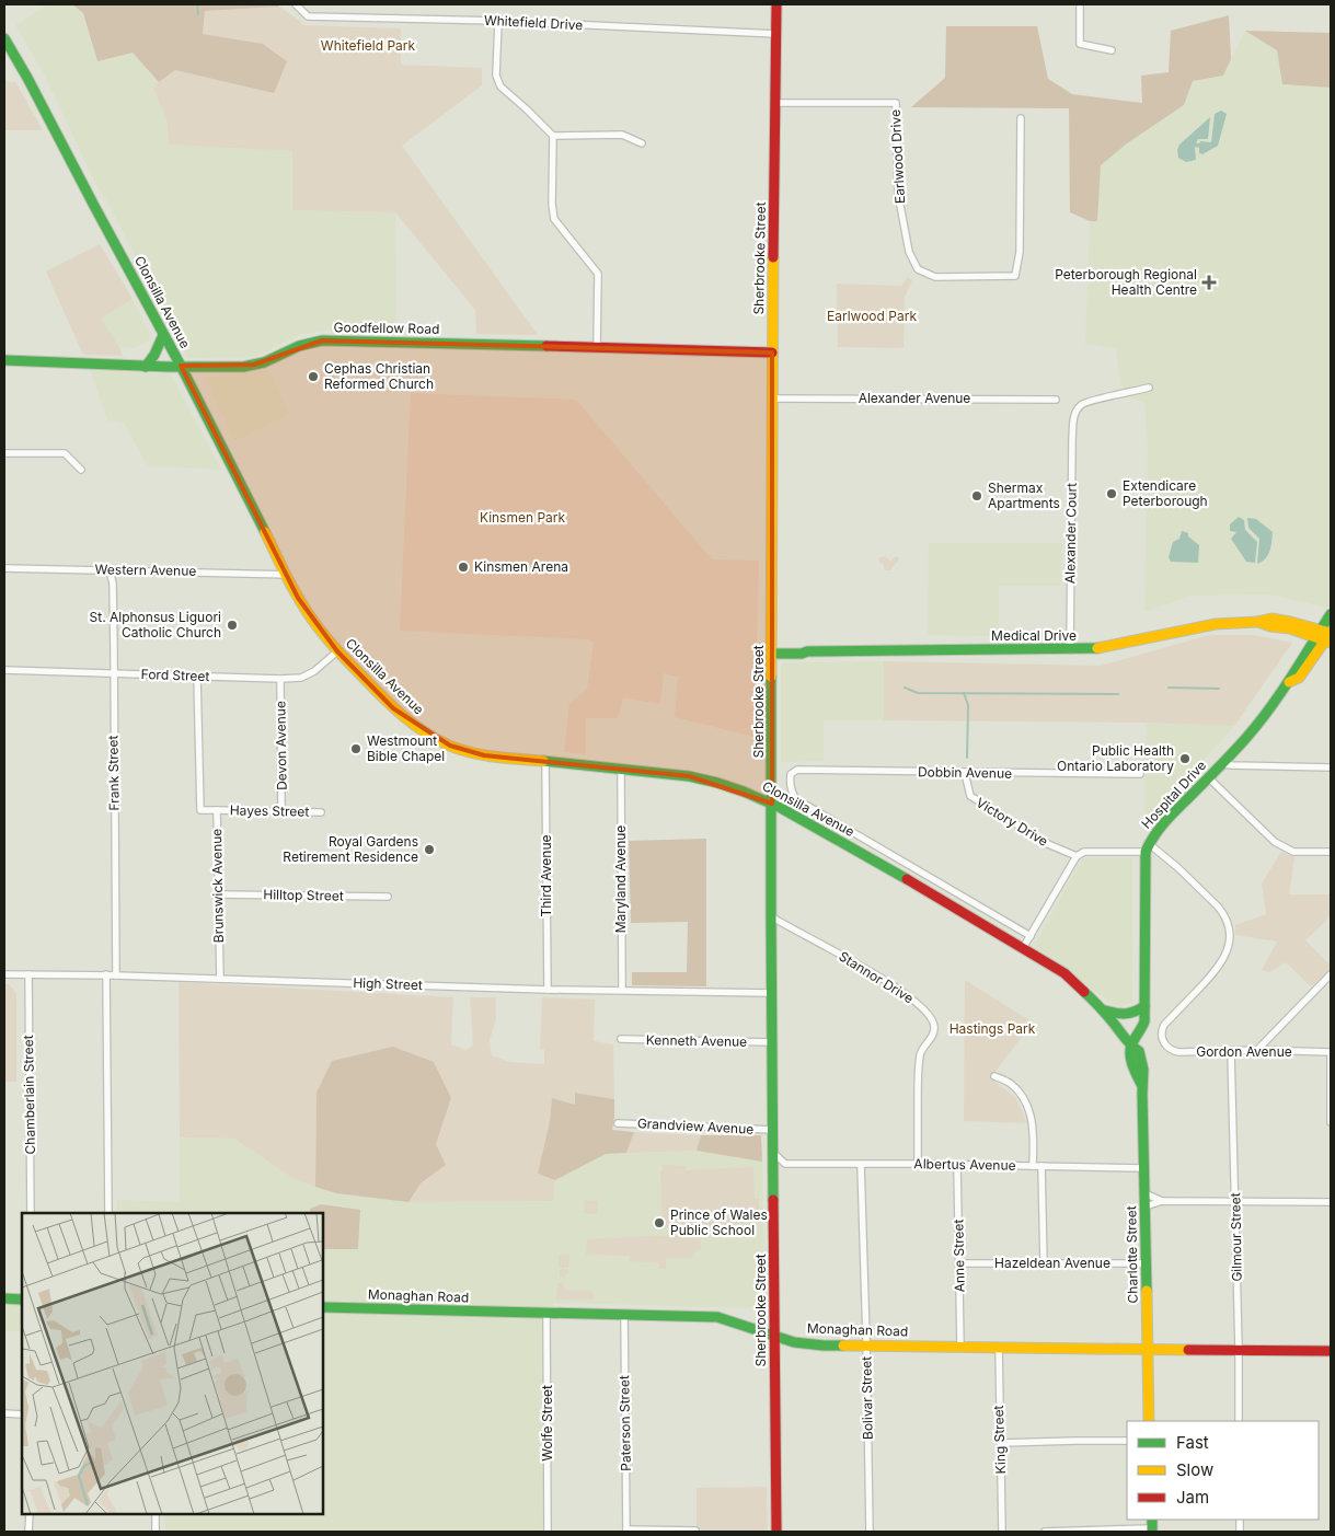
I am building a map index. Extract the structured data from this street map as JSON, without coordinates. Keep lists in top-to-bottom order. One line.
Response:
{"streets":{"main road":["Sherbrooke Street","Clonsilla Avenue","Goodfellow Road","Medical Drive","Hospital Drive","Charlotte Street","Monaghan Road"],"street":["Whitefield Drive","Earlwood Drive","Alexander Avenue","Alexander Court","Western Avenue","Ford Street","Devon Avenue","Frank Street","Dobbin Avenue","Hayes Street","Victory Drive","Third Avenue","Maryland Avenue","Brunswick Avenue","Hilltop Street","Stannor Drive","High Street","Kenneth Avenue","Gordon Avenue","Chamberlain Street","Grandview Avenue","Albertus Avenue","Gilmour Street","Anne Street","Hazeldean Avenue","Bolivar Street","Wolfe Street","Paterson Street","King Street"]},"crossings":[["Whitefield Drive","Sherbrooke Street"],["Earlwood Drive","Sherbrooke Street"],["Sherbrooke Street","Clonsilla Avenue"],["Sherbrooke Street","Goodfellow Road"],["Sherbrooke Street","Alexander Avenue"],["Sherbrooke Street","Medical Drive"],["Sherbrooke Street","Stannor Drive"],["Sherbrooke Street","High Street"],["Sherbrooke Street","Kenneth Avenue"],["Sherbrooke Street","Grandview Avenue"],["Sherbrooke Street","Monaghan Road"],["Clonsilla Avenue","Goodfellow Road"],["Clonsilla Avenue","Western Avenue"],["Clonsilla Avenue","Ford Street"],["Clonsilla Avenue","Dobbin Avenue"],["Clonsilla Avenue","Third Avenue"],["Clonsilla Avenue","Maryland Avenue"],["Clonsilla Avenue","Charlotte Street"],["Alexander Court","Medical Drive"],["Western Avenue","Frank Street"],["Medical Drive","Hospital Drive"],["Ford Street","Devon Avenue"],["Ford Street","Frank Street"],["Ford Street","Brunswick Avenue"],["Devon Avenue","Hayes Street"],["Frank Street","High Street"],["Dobbin Avenue","Victory Drive"],["Hospital Drive","Gordon Avenue"],["Hospital Drive","Charlotte Street"],["Hayes Street","Brunswick Avenue"],["Third Avenue","High Street"],["Maryland Avenue","High Street"],["Brunswick Avenue","Hilltop Street"],["Brunswick Avenue","High Street"],["Stannor Drive","Albertus Avenue"],["High Street","Chamberlain Street"],["Gordon Avenue","Gilmour Street"],["Albertus Avenue","Charlotte Street"],["Albertus Avenue","Anne Street"],["Albertus Avenue","Bolivar Street"],["Gilmour Street","Monaghan Road"],["Charlotte Street","Hazeldean Avenue"],["Charlotte Street","Monaghan Road"],["Anne Street","Hazeldean Avenue"],["Anne Street","Monaghan Road"],["Monaghan Road","Bolivar Street"],["Monaghan Road","Wolfe Street"],["Monaghan Road","Paterson Street"],["Monaghan Road","King Street"]],"parks":["Whitefield Park","Earlwood Park","Kinsmen Park","Hastings Park"],"places":{"health":["Peterborough Regional Health Centre"],"other":["Cephas Christian Reformed Church","Extendicare Peterborough","Shermax Apartments","Kinsmen Arena","St. Alphonsus Liguori Catholic Church","Westmount Bible Chapel","Public Health Ontario Laboratory","Royal Gardens Retirement Residence","Prince of Wales Public School"]},"legend":["Fast","Slow","Jam"]}
